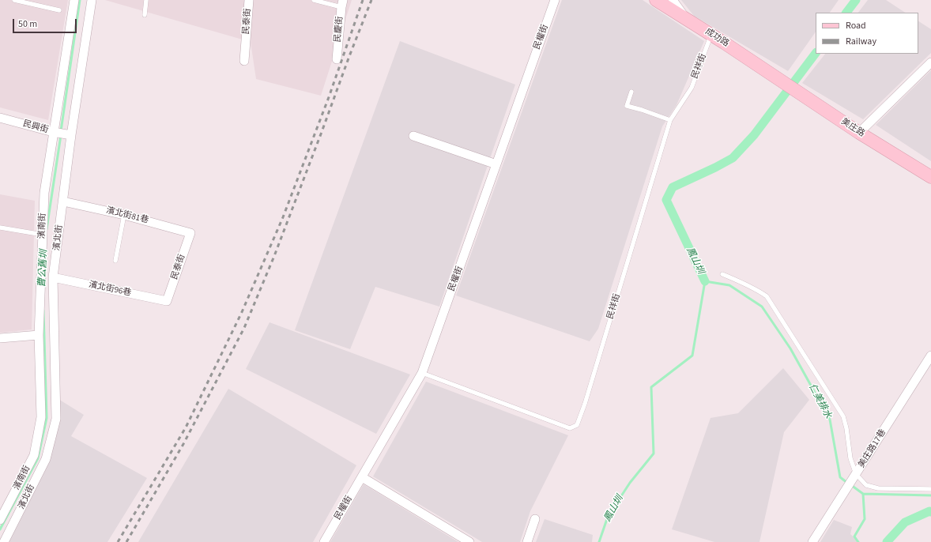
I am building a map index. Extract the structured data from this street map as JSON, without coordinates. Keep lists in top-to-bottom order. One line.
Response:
{"streets":{"street":["民泰街","民慶街","民權街","成功路","民興街","美庄路","濱北街81巷","濱南街","濱北街","濱北街96巷","美庄路17巷"],"lane":["民祥街"]},"crossings":[["民泰街","濱北街81巷"],["民泰街","濱北街96巷"],["民權街","民祥街"],["成功路","民祥街"],["成功路","美庄路"],["民興街","濱南街"],["民興街","濱北街"],["濱北街81巷","濱北街"],["濱南街","濱北街"],["濱北街","濱北街96巷"]],"water":["鳳山圳","曹公舊圳","仁美排水"],"legend":["Road","Railway"],"scale_bar":"50 m"}
